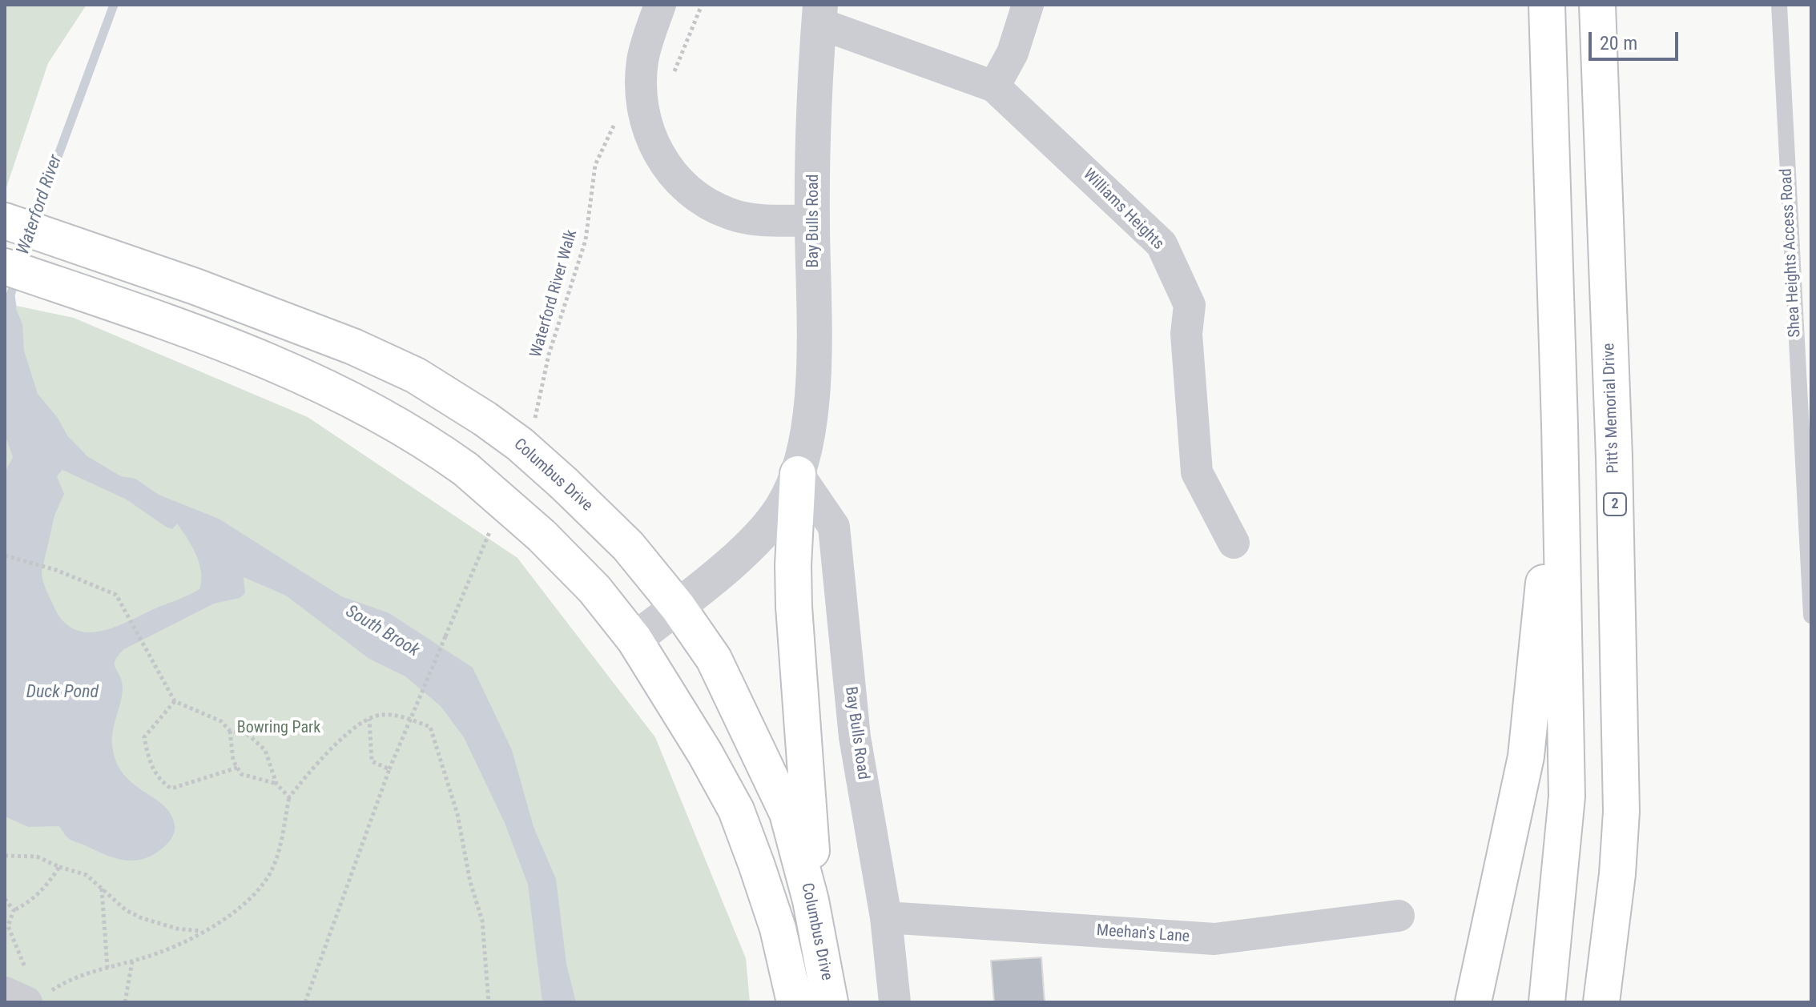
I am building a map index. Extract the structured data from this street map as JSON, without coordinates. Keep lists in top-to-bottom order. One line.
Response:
{"streets":{"main road":["Pitt's Memorial Drive","Columbus Drive","2"],"street":["Williams Heights","Bay Bulls Road","Meehan's Lane"],"lane":["Shea Heights Access Road"],"path":["Waterford River Walk"]},"crossings":[["Williams Heights","Bay Bulls Road"],["Bay Bulls Road","Columbus Drive"],["Bay Bulls Road","Meehan's Lane"]],"water":["Waterford River","South Brook","Duck Pond"],"parks":["Bowring Park"],"scale_bar":"20 m"}
